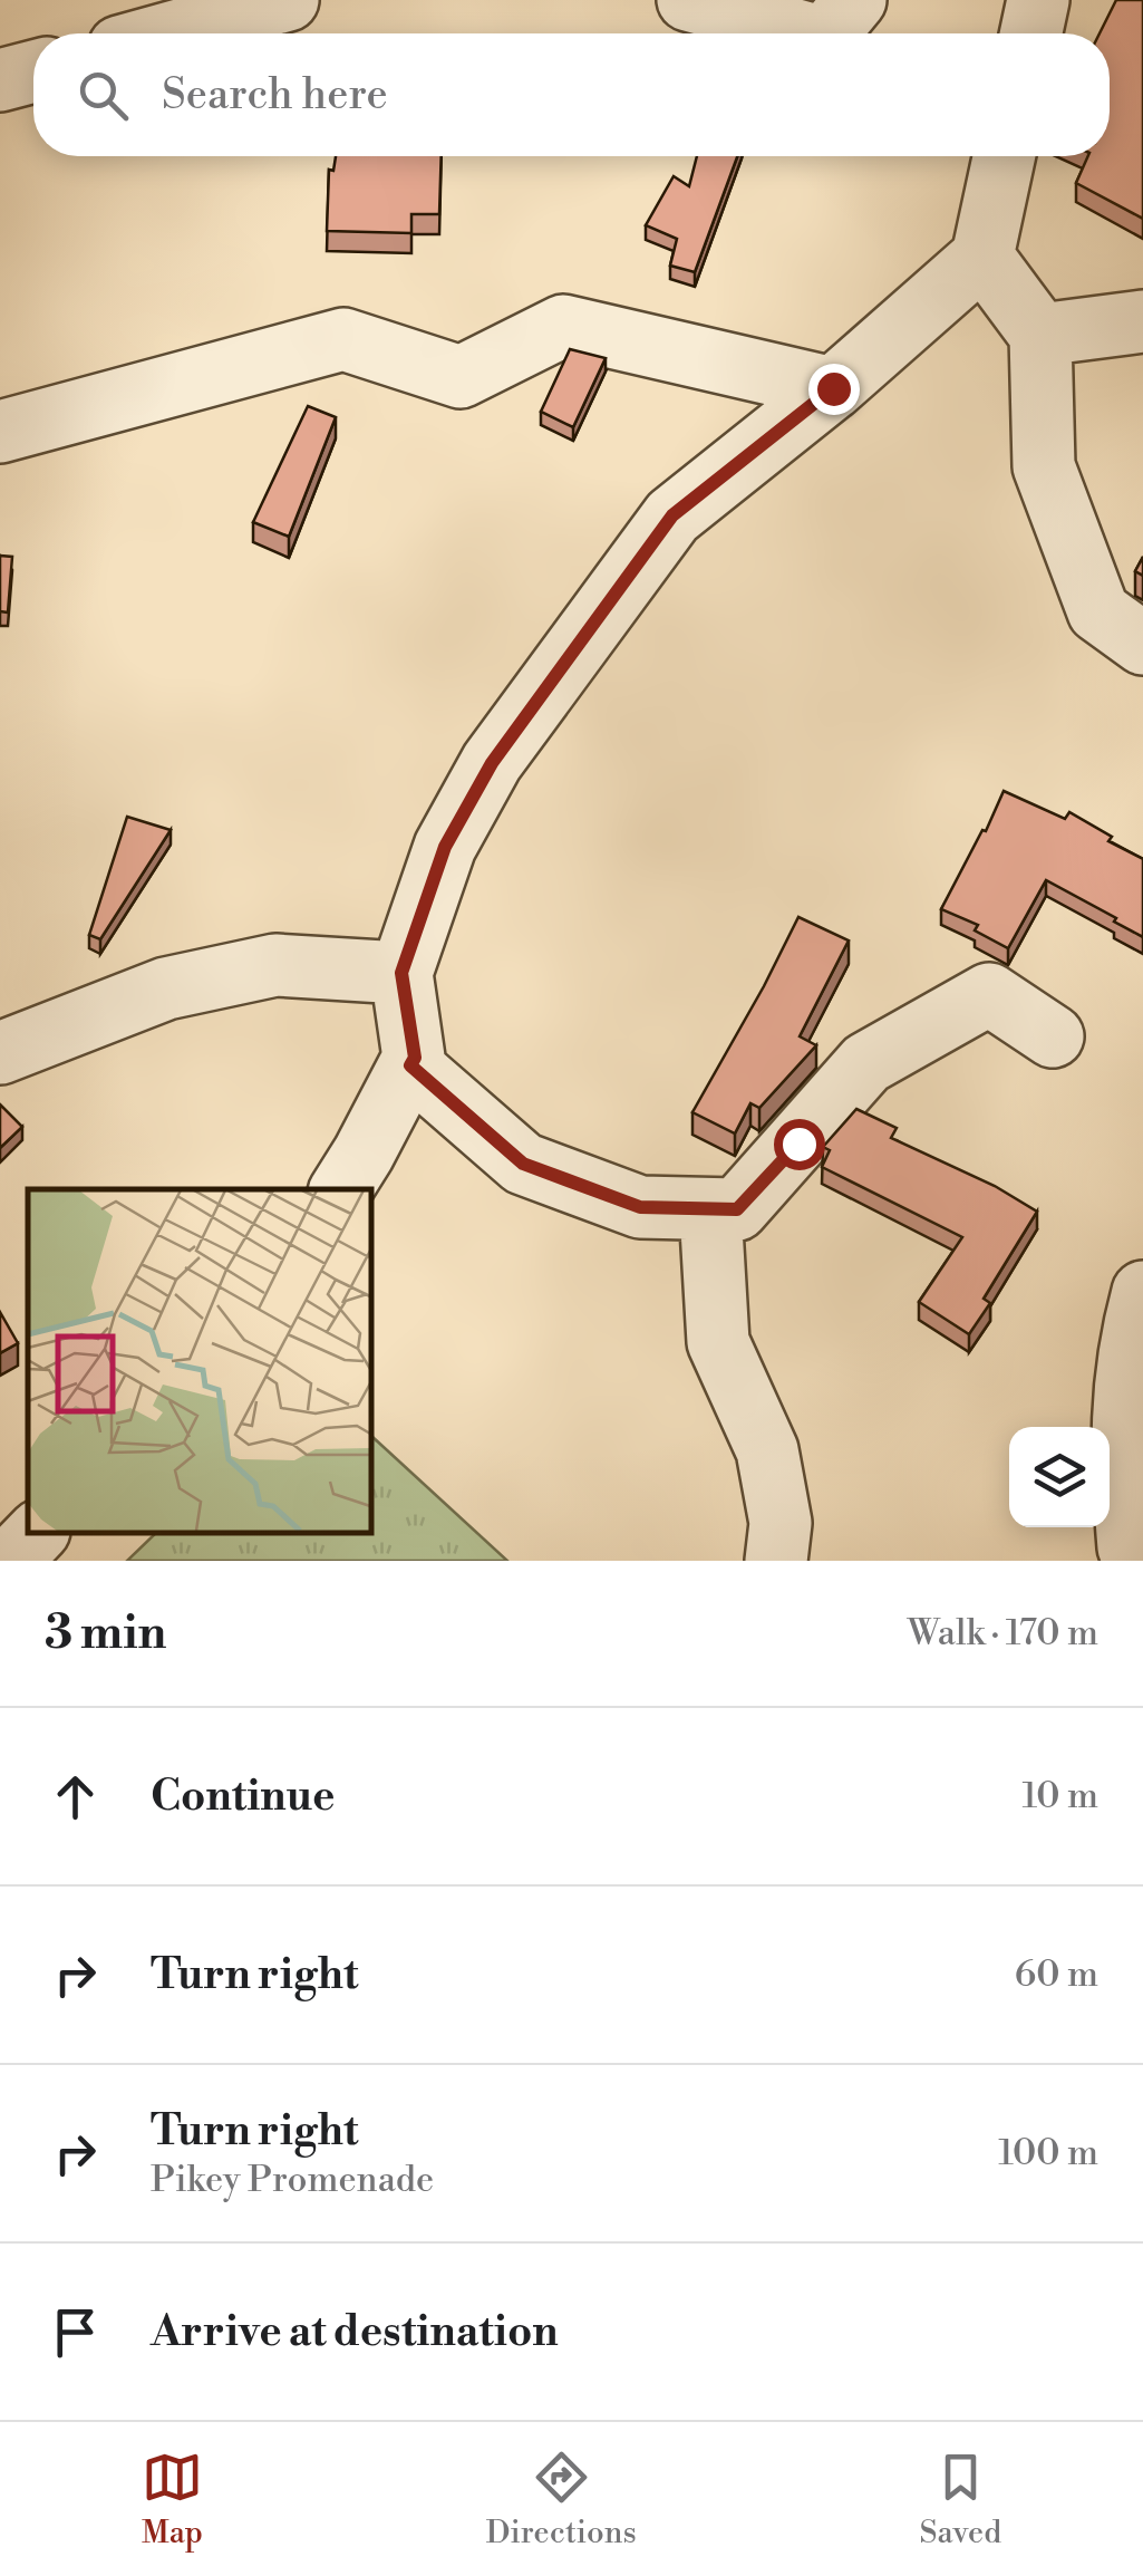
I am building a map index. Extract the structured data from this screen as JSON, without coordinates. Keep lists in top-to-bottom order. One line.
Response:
{"page":{"search":"Search here","heading":["3 min","Walk · 170 m"],"list":[["Continue","10 m"],["Turn right","60 m"],["Turn right","Pikey Promenade","100 m"],"Arrive at destination"],"nav":["Map","Directions","Saved"]}}
